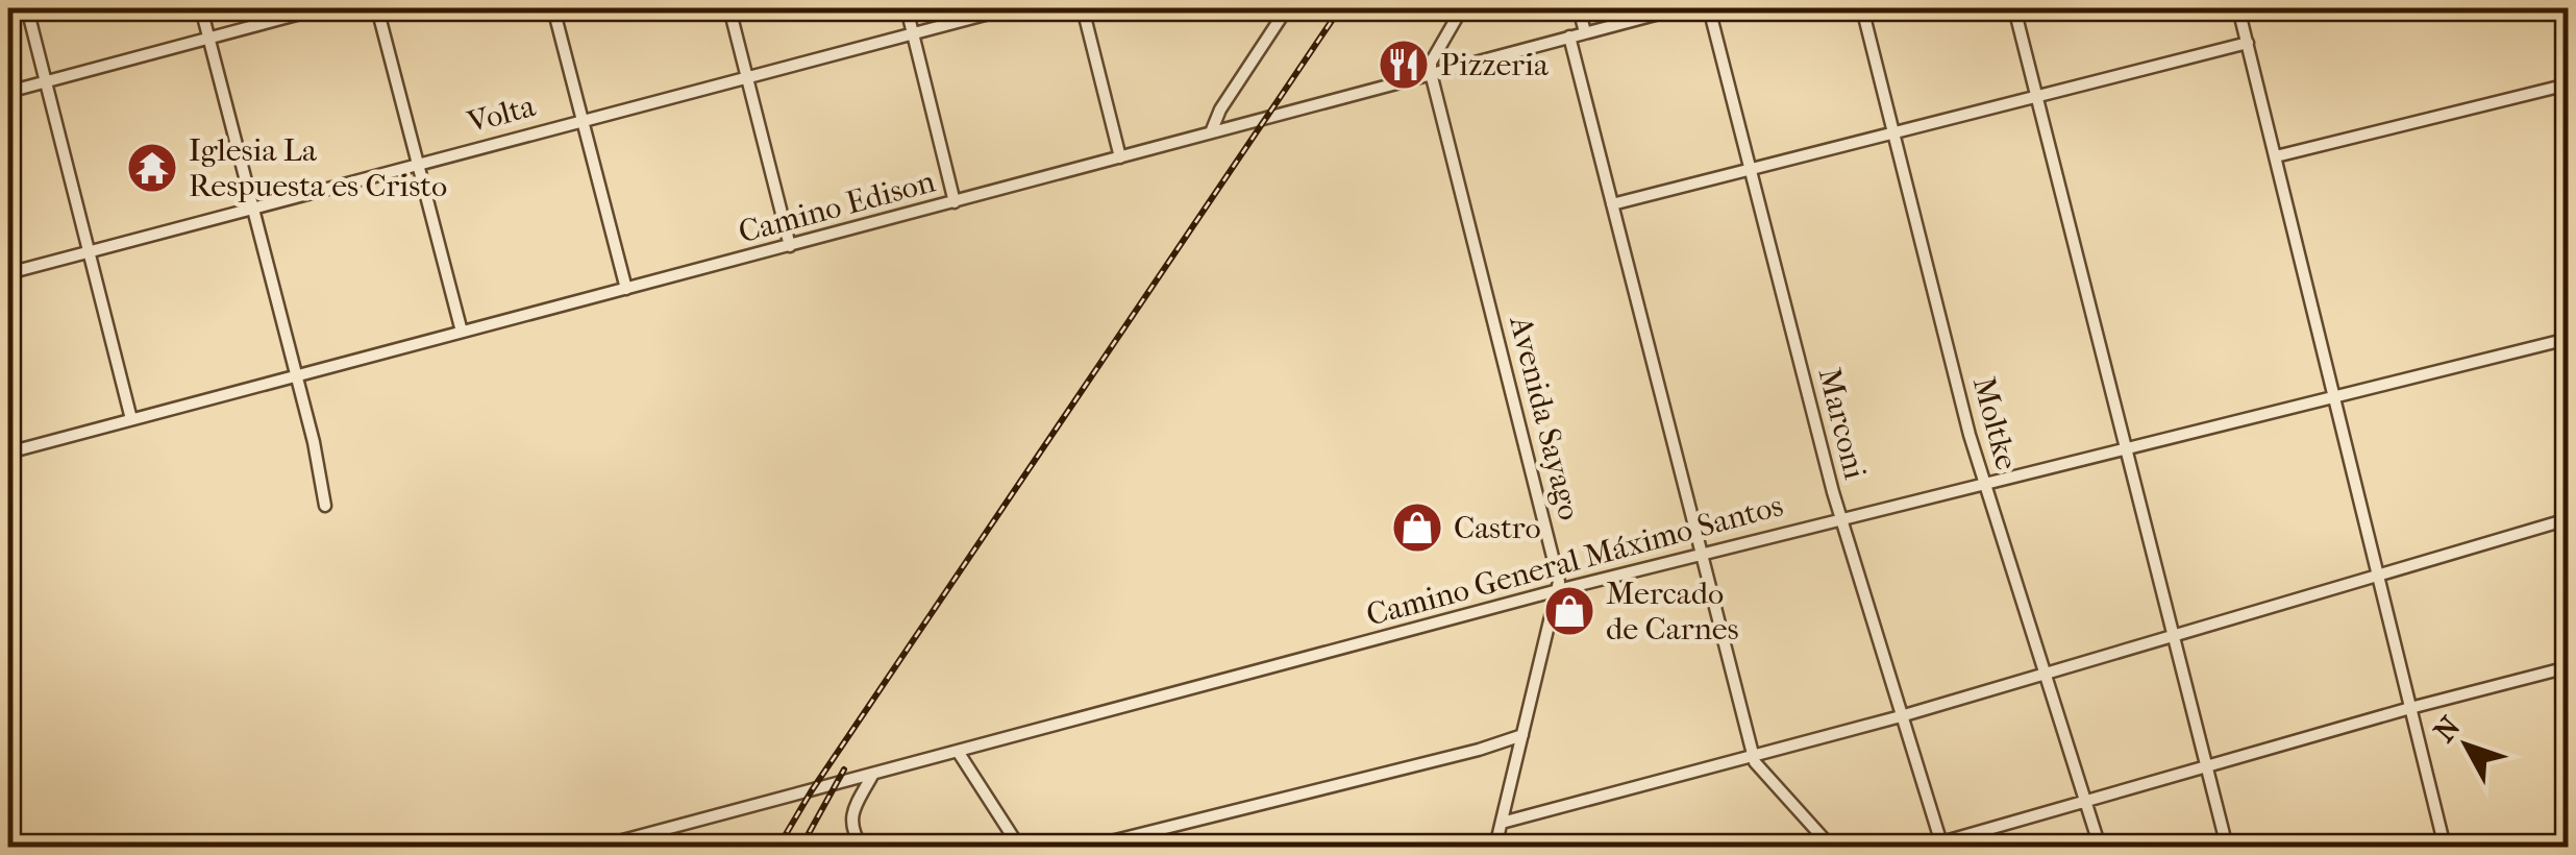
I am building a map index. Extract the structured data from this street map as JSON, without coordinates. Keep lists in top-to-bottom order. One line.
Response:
{"streets":{"street":["Volta","Camino Edison","Avenida Sayago","Marconi","Moltke","Camino General Máximo Santos"]},"crossings":[["Camino Edison","Avenida Sayago"],["Avenida Sayago","Camino General Máximo Santos"],["Marconi","Camino General Máximo Santos"],["Moltke","Camino General Máximo Santos"]],"places":{"restaurant":["Pizzeria"],"temple":["Iglesia La Respuesta es Cristo"],"shop":["Castro","Mercado de Carnes"]},"north":"top left"}
